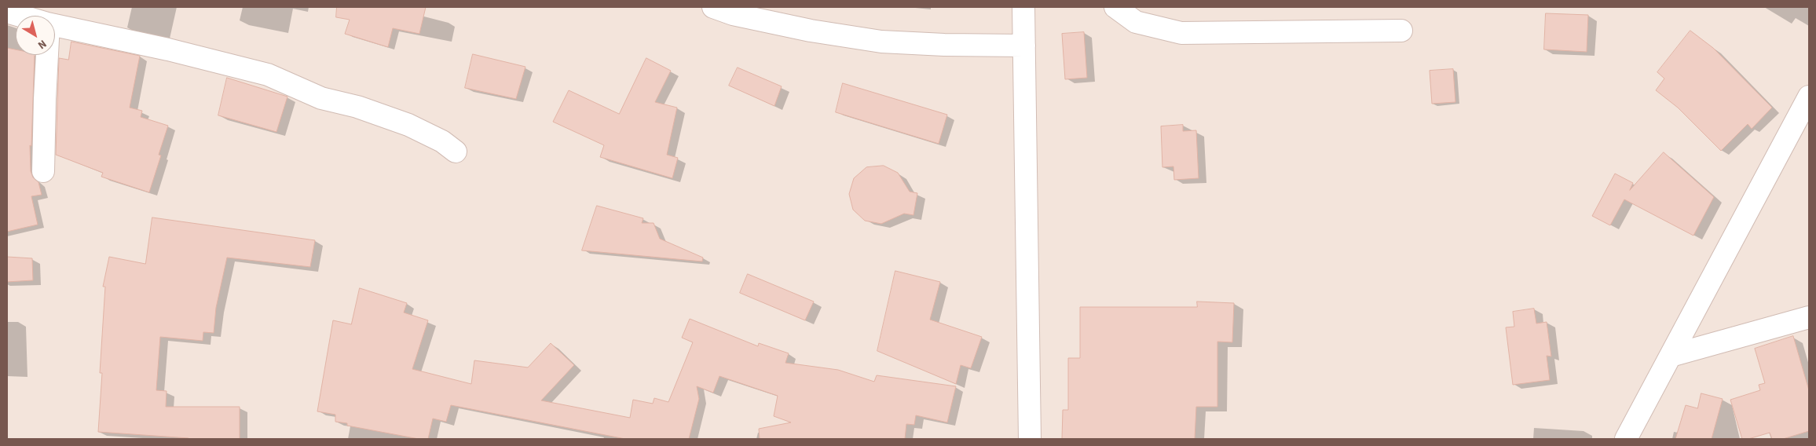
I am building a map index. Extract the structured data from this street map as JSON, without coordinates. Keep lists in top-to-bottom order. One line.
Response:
{"north":"bottom right"}
